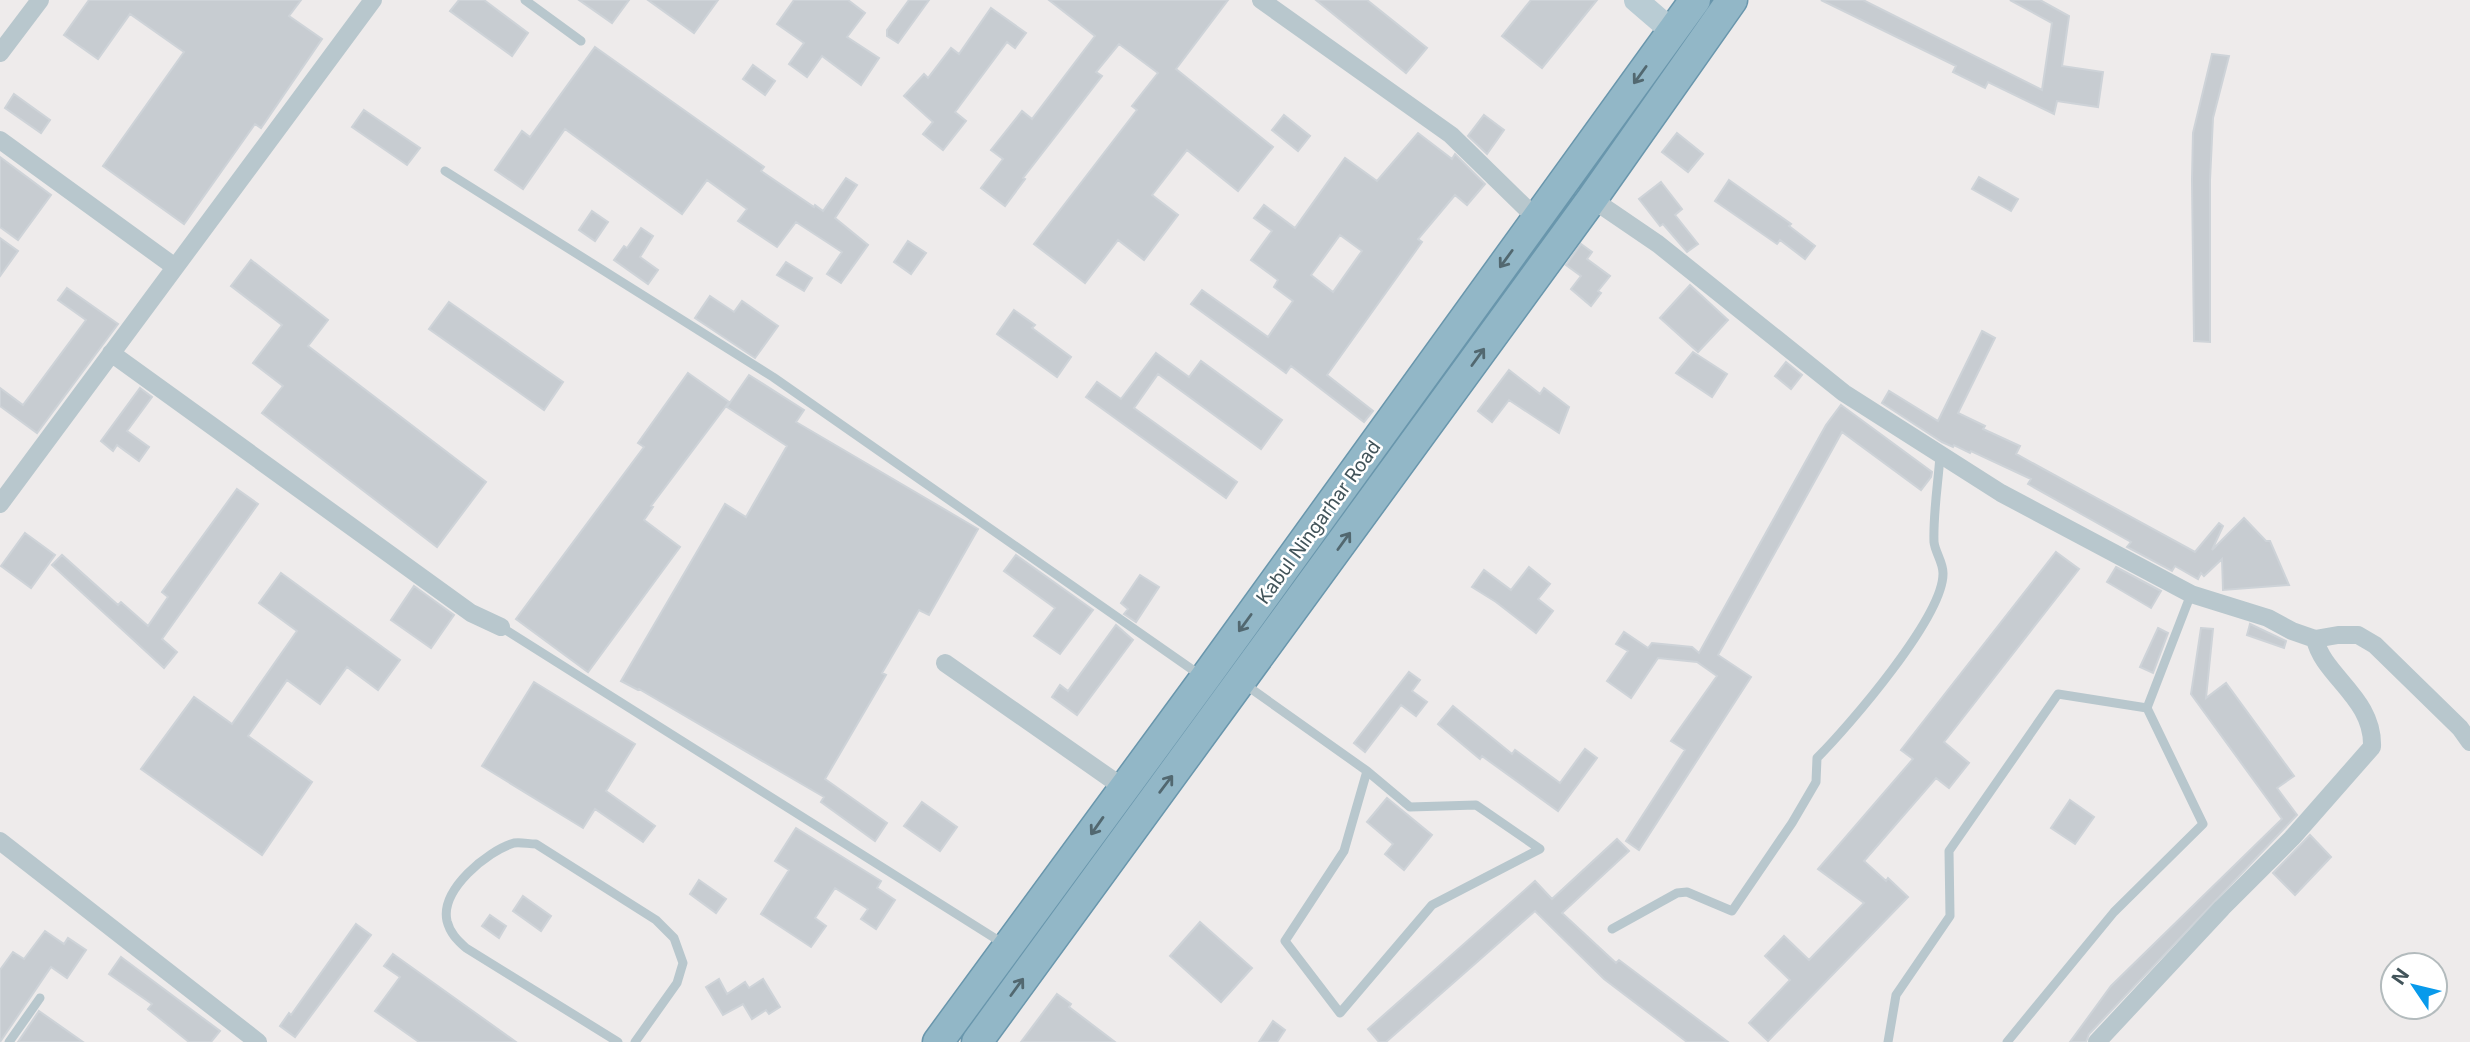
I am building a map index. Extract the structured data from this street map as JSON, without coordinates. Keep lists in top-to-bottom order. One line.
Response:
{"streets":{"highway":["Kabul Ningarhar Road"]},"north":"top left"}
